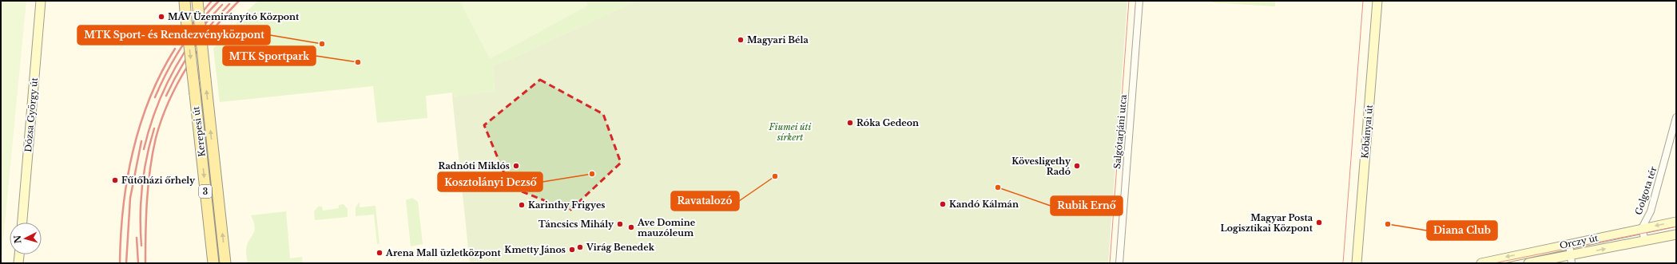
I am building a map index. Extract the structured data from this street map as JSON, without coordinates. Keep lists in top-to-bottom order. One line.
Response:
{"streets":{"main road":["Dózsa György út","Kerepesi út","Kőbányai út","3","Orczy út"],"street":["Salgótarjáni utca","Golgota tér"]},"crossings":[["Golgota tér","Orczy út"]],"parks":["Fiumei úti sírkert"],"places":["MÁV Üzemirányító Központ","Magyari Béla","MTK Sport- és Rendezvényközpont","MTK Sportpark","Róka Gedeon","Radnóti Miklós","Kövesligethy Radó","Kosztolányi Dezső","Ravatalozó","Fűtőházi őrhely","Rubik Ernő","Kandó Kálmán","Karinthy Frigyes","Magyar Posta Logisztikai Központ","Táncsics Mihály","Diana Club","Ave Domine mauzóleum","Virág Benedek","Kmetty János","Arena Mall üzletközpont"],"north":"left"}
